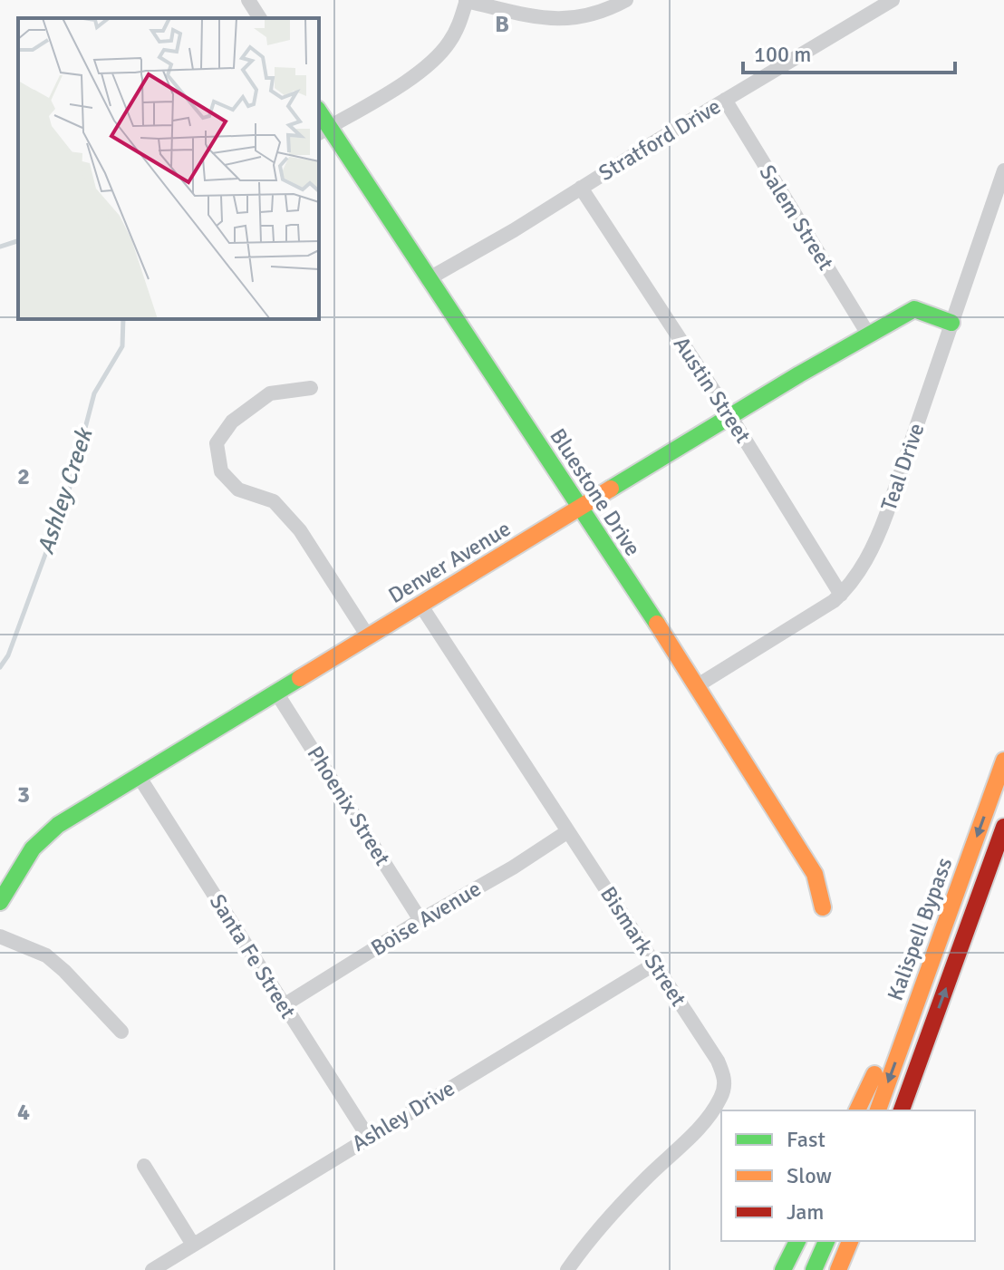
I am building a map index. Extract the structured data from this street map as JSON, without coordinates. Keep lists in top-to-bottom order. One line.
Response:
{"streets":{"main road":["Bluestone Drive","Denver Avenue","Kalispell Bypass"],"street":["Stratford Drive","Salem Street","Austin Street","Teal Drive","Phoenix Street","Boise Avenue","Bismark Street","Santa Fe Street","Ashley Drive"]},"crossings":[["Stratford Drive","Salem Street"],["Stratford Drive","Austin Street"],["Stratford Drive","Bluestone Drive"],["Salem Street","Denver Avenue"],["Austin Street","Teal Drive"],["Austin Street","Denver Avenue"],["Teal Drive","Bluestone Drive"],["Teal Drive","Denver Avenue"],["Bluestone Drive","Denver Avenue"],["Denver Avenue","Phoenix Street"],["Denver Avenue","Bismark Street"],["Denver Avenue","Santa Fe Street"],["Phoenix Street","Boise Avenue"],["Boise Avenue","Bismark Street"],["Boise Avenue","Santa Fe Street"],["Bismark Street","Ashley Drive"],["Santa Fe Street","Ashley Drive"]],"water":["Ashley Creek"],"legend":["Fast","Slow","Jam"],"scale_bar":"100 m","grid":{"columns":["B"],"rows":["2","3","4"]}}
